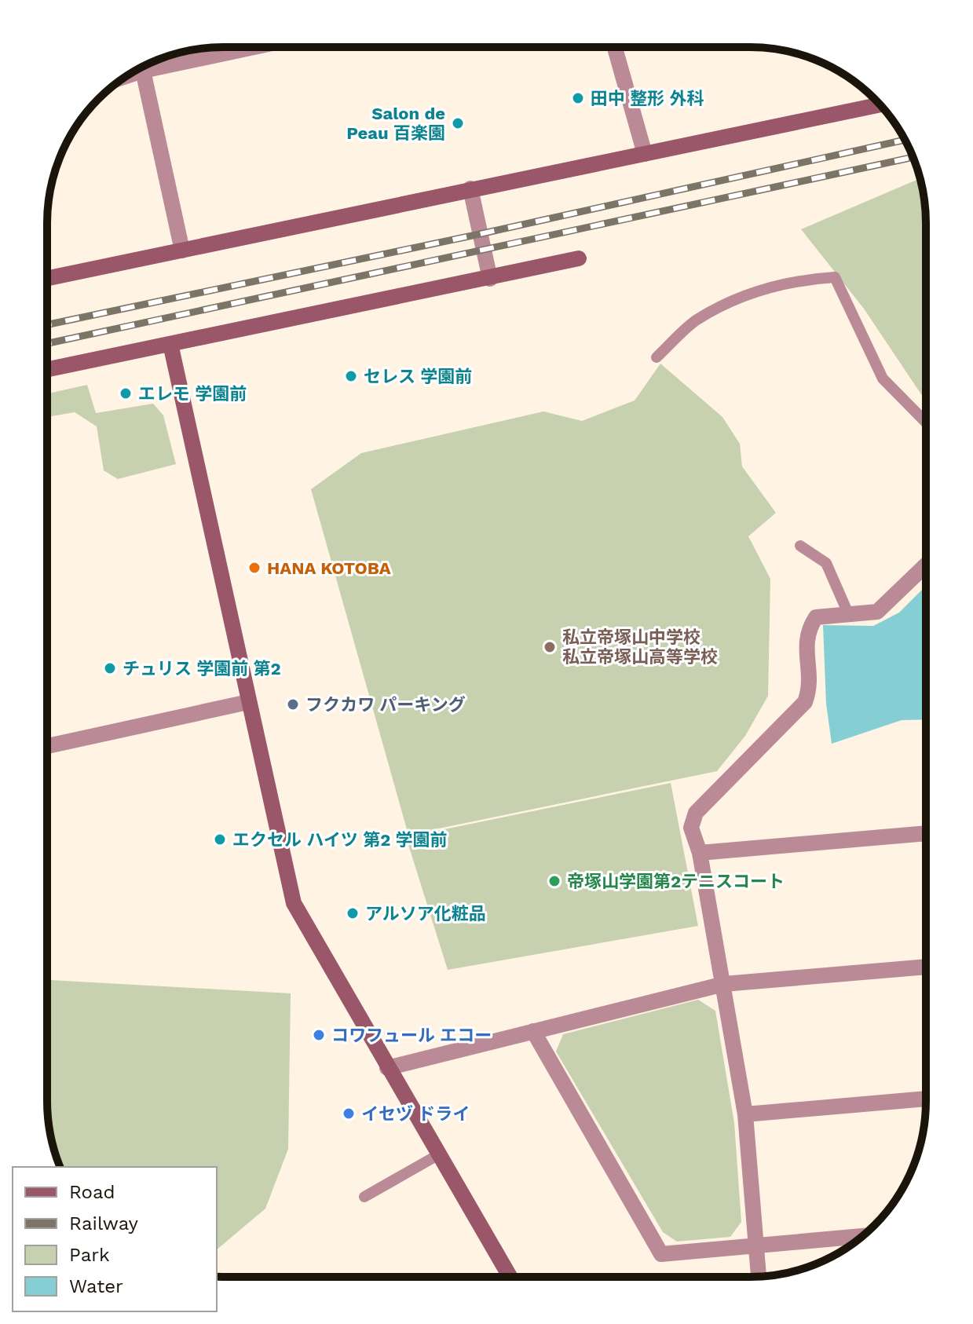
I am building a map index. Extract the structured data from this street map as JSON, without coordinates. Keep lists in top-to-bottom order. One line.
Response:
{"places":["田中 整形 外科","Salon de Peau 百楽園","セレス 学園前","エレモ 学園前","HANA KOTOBA","私立帝塚山中学校 私立帝塚山高等学校","チュリス 学園前 第2","フクカワ パーキング","エクセル ハイツ 第2 学園前","帝塚山学園第2テニスコート","アルソア化粧品","コワフュール エコー","イセヅ ドライ"],"legend":["Road","Railway","Park","Water"]}
